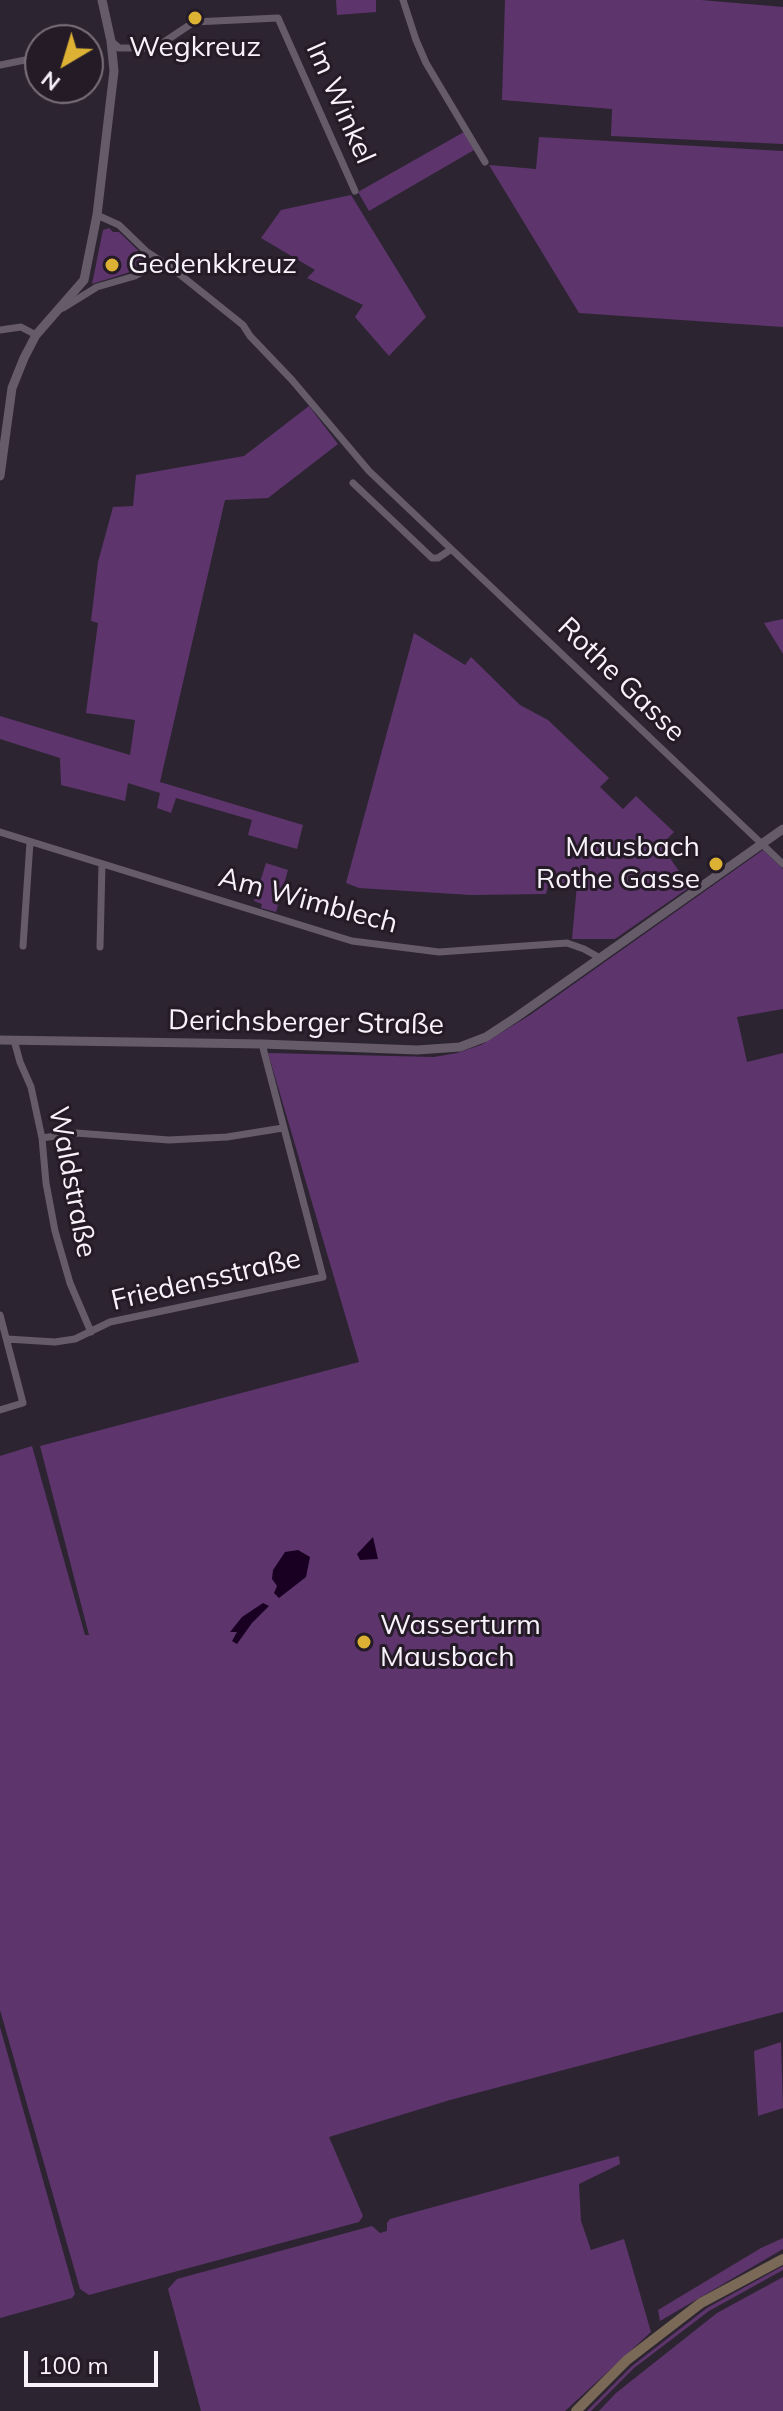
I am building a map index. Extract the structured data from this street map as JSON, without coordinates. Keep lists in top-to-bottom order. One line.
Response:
{"streets":{"street":["Im Winkel","Rothe Gasse","Am Wimblech","Derichsberger Straße","Waldstraße","Friedensstraße"]},"crossings":[["Rothe Gasse","Derichsberger Straße"],["Am Wimblech","Derichsberger Straße"],["Derichsberger Straße","Waldstraße"],["Waldstraße","Friedensstraße"]],"places":["Wegkreuz","Gedenkkreuz","Mausbach Rothe Gasse","Wasserturm Mausbach"],"scale_bar":"100 m","north":"bottom left"}
